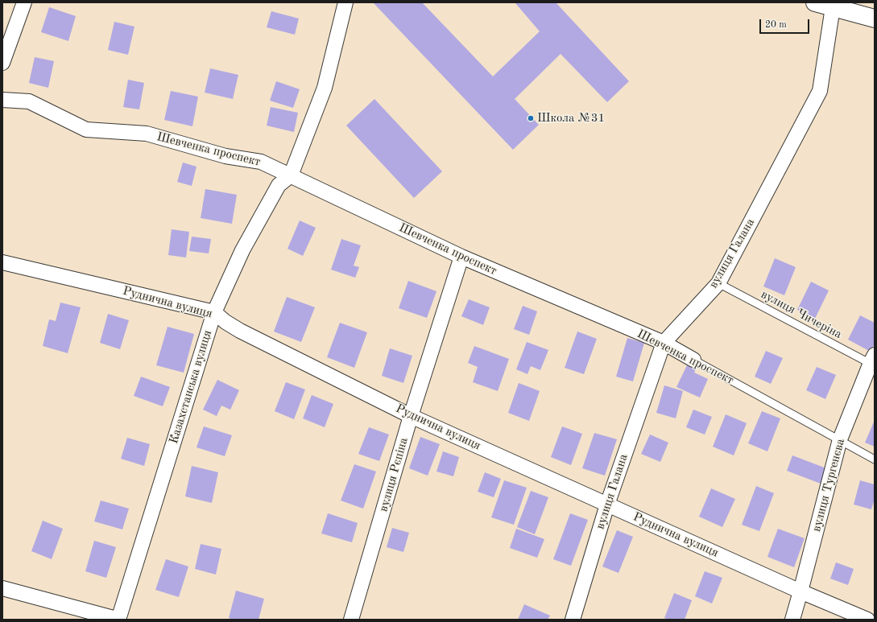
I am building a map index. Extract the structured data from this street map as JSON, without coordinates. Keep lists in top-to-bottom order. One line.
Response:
{"streets":{"street":["Шевченка проспект","вулиця Галана","Руднична вулиця","Казахстанська вулиця","вулиця Рєпіна","вулиця Тургенєва"],"lane":["вулиця Чичеріна"]},"crossings":[["Шевченка проспект","вулиця Галана"],["Шевченка проспект","Казахстанська вулиця"],["Шевченка проспект","вулиця Рєпіна"],["Шевченка проспект","вулиця Тургенєва"],["вулиця Галана","Руднична вулиця"],["вулиця Галана","вулиця Чичеріна"],["Руднична вулиця","Казахстанська вулиця"],["Руднична вулиця","вулиця Рєпіна"],["Руднична вулиця","вулиця Тургенєва"],["вулиця Чичеріна","вулиця Тургенєва"]],"places":["Школа №31"],"scale_bar":"20 m"}
